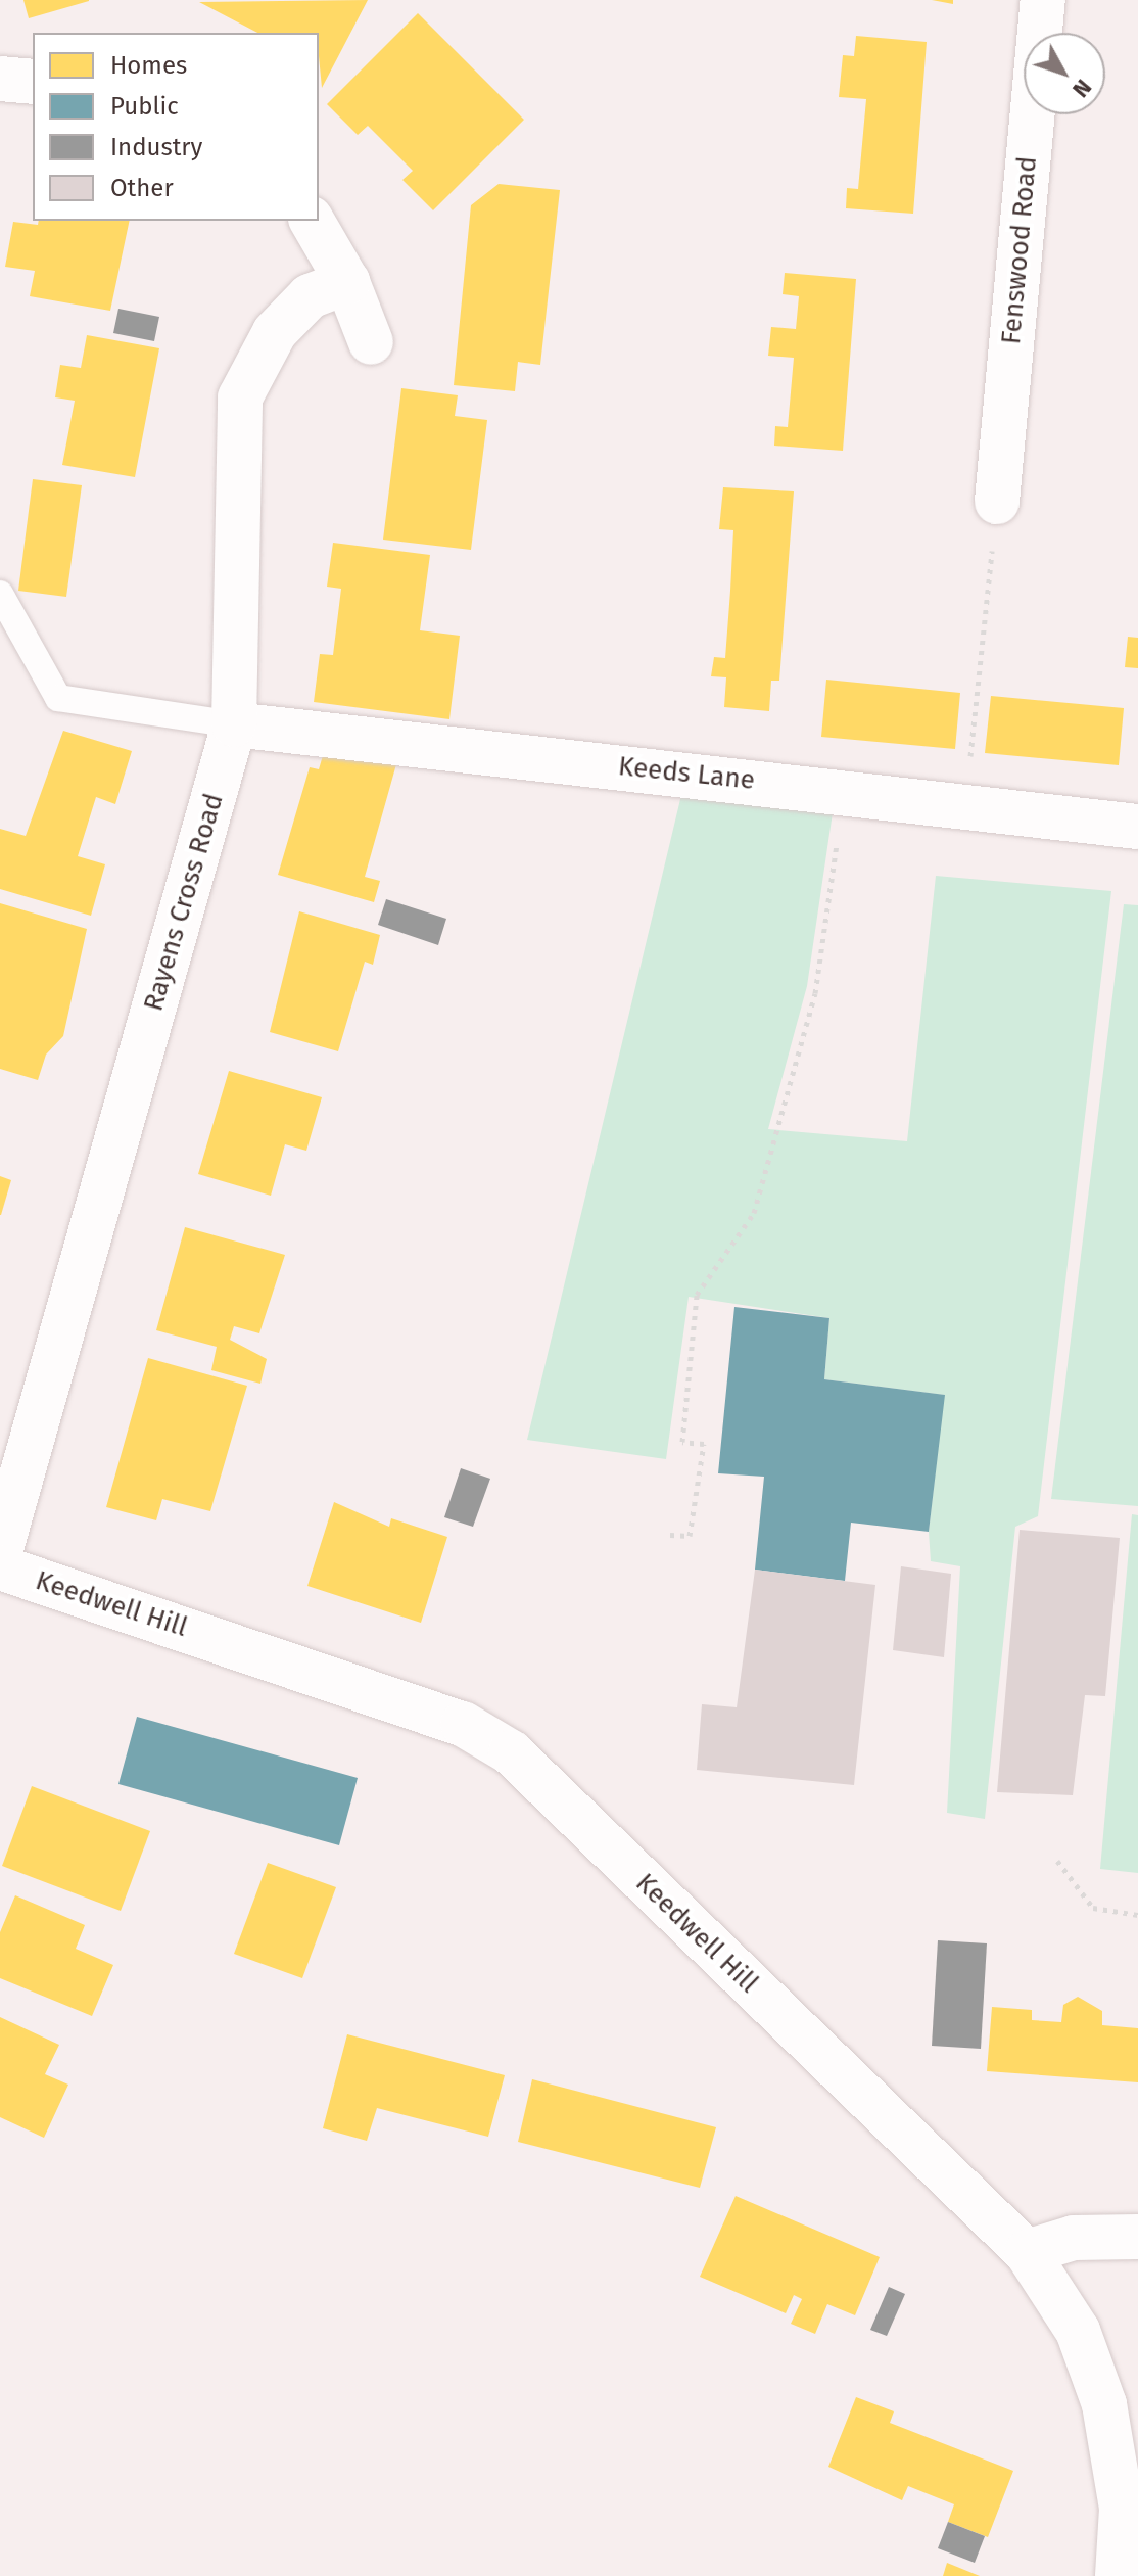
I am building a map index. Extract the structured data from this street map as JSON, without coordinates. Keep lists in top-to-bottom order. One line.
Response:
{"streets":{"street":["Fenswood Road","Keeds Lane","Rayens Cross Road","Keedwell Hill"]},"crossings":[["Keeds Lane","Rayens Cross Road"]],"legend":["Homes","Public","Industry","Other"],"north":"bottom right"}
